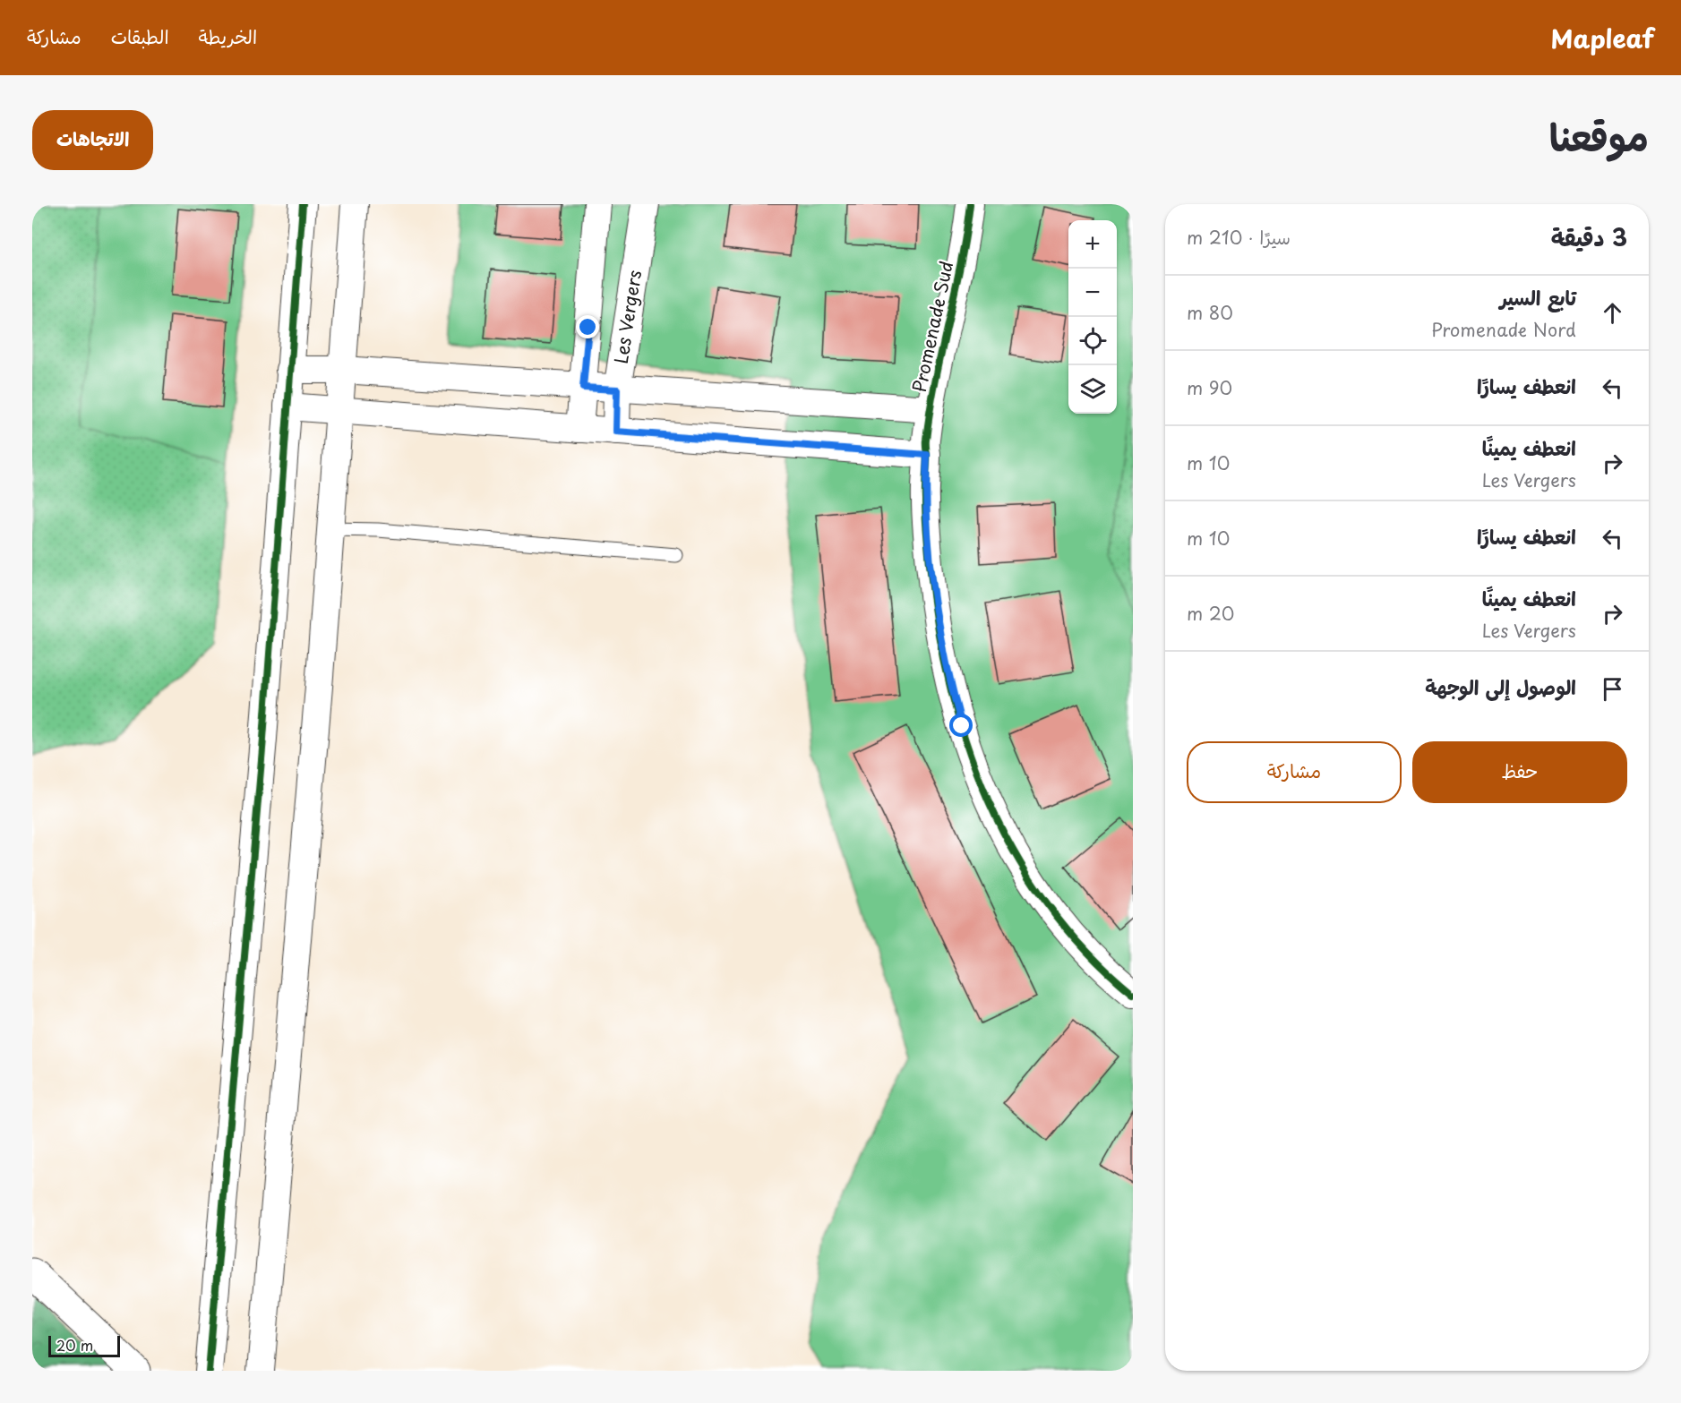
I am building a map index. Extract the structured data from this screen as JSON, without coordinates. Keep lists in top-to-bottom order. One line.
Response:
{"streets":{"street":["Les Vergers","Promenade Sud"]},"scale_bar":"20 m","page":{"header":"Mapleaf","nav":["الخريطة","الطبقات","مشاركة"],"title":"موقعنا","buttons":["الاتجاهات",["حفظ","مشاركة"]],"heading":["3 دقيقة","سيرًا · 210 m"],"map_buttons":["+","−"],"list":[["تابع السير","Promenade Nord","80 m"],["انعطف يسارًا","90 m"],["انعطف يمينًا","Les Vergers","10 m"],["انعطف يسارًا","10 m"],["انعطف يمينًا","Les Vergers","20 m"],"الوصول إلى الوجهة"],"scale":"20 m"}}
